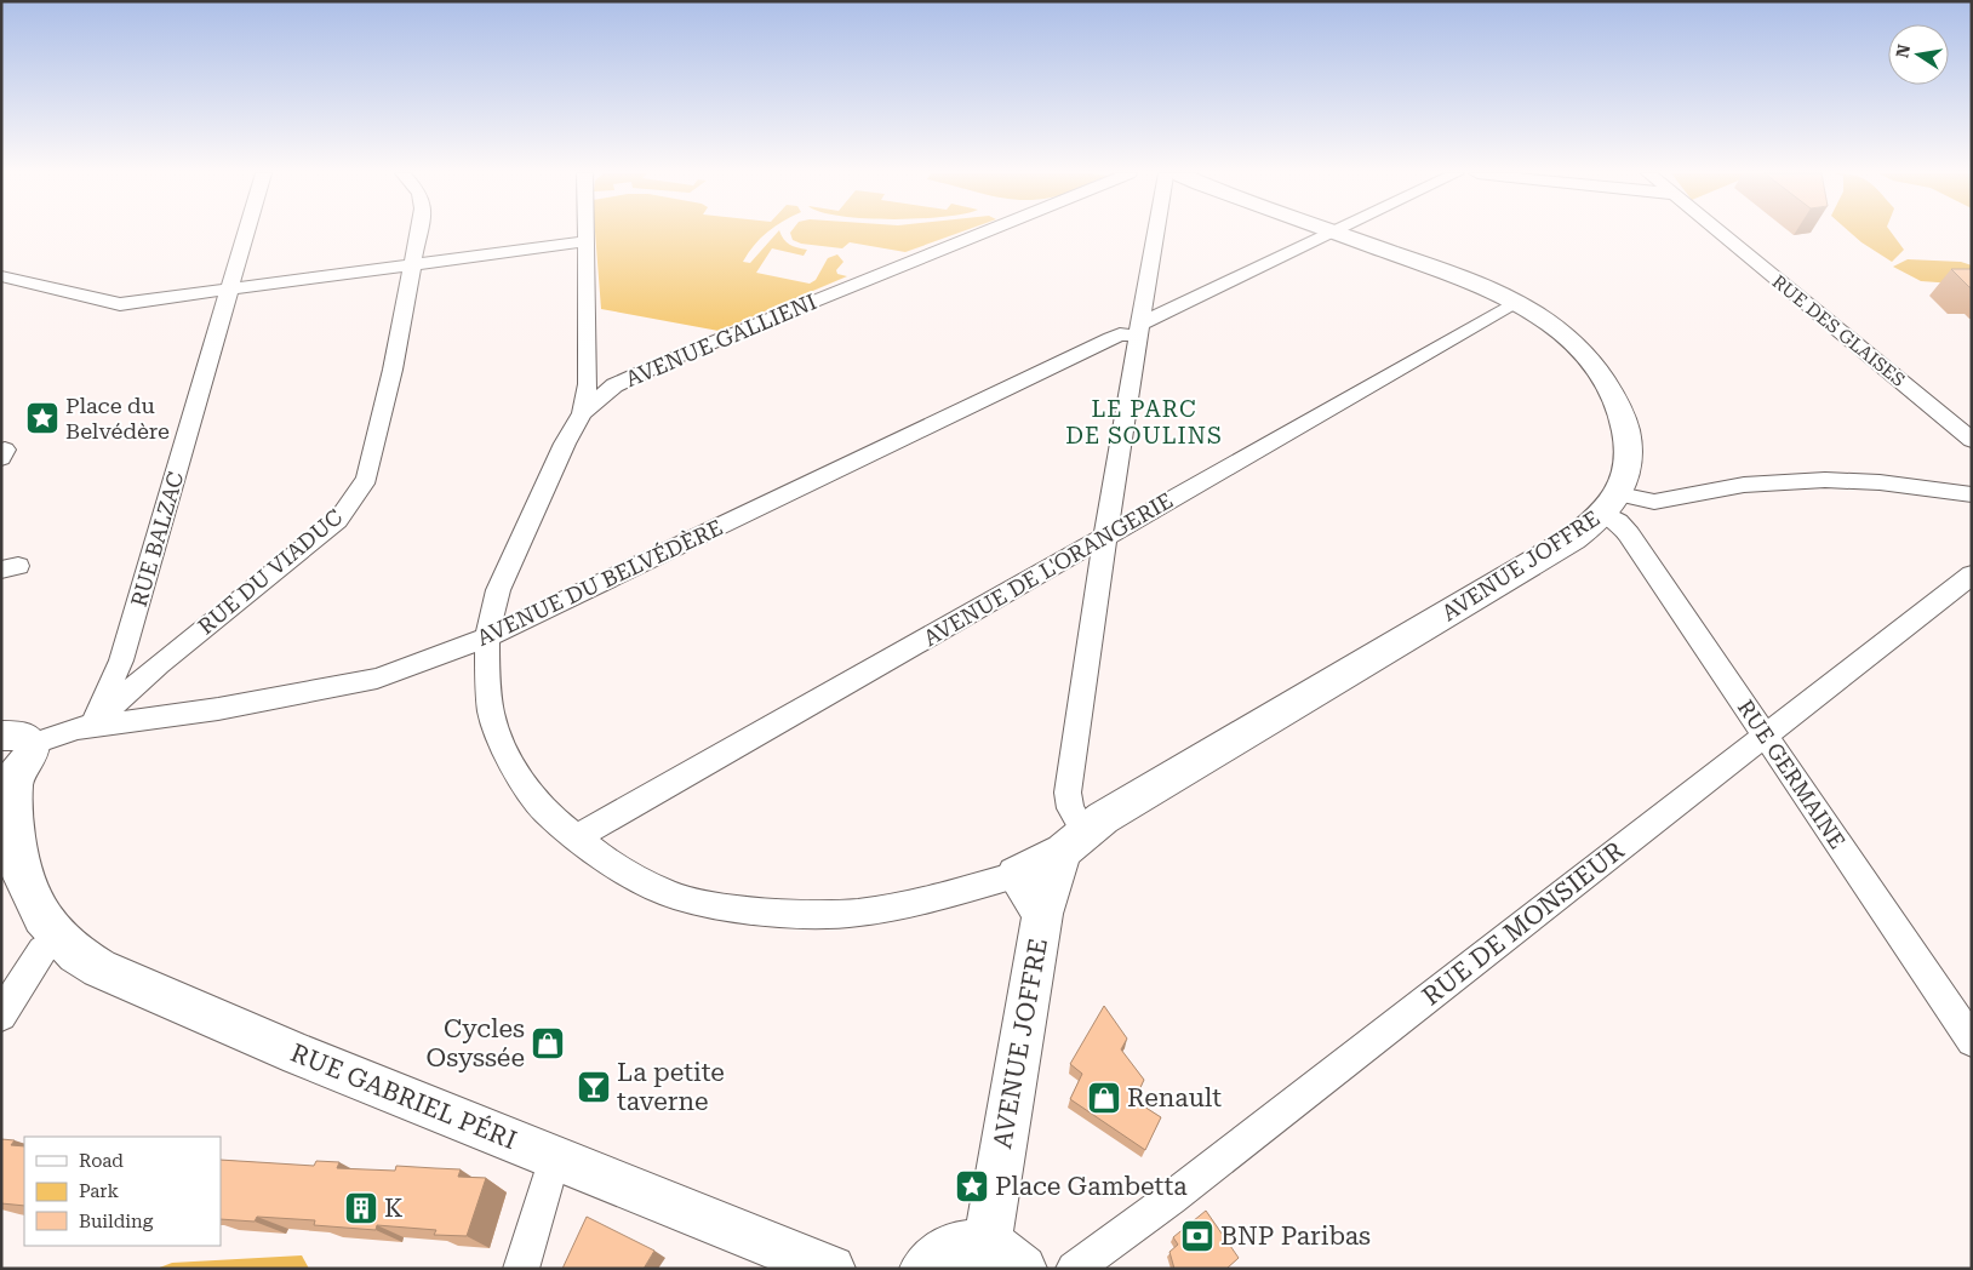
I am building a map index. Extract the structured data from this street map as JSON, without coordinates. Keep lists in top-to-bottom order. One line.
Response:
{"streets":{"street":["RUE DES GLAISES","AVENUE GALLIENI","RUE BALZAC","AVENUE JOFFRE","AVENUE DE L'ORANGERIE","RUE DU VIADUC","AVENUE DU BELVÉDÈRE","RUE GERMAINE","RUE DE MONSIEUR","RUE GABRIEL PÉRI"]},"crossings":[["AVENUE GALLIENI","AVENUE JOFFRE"],["AVENUE GALLIENI","AVENUE DE L'ORANGERIE"],["AVENUE GALLIENI","AVENUE DU BELVÉDÈRE"],["RUE BALZAC","RUE DU VIADUC"],["RUE BALZAC","AVENUE DU BELVÉDÈRE"],["AVENUE JOFFRE","AVENUE DE L'ORANGERIE"],["AVENUE JOFFRE","AVENUE DU BELVÉDÈRE"],["AVENUE JOFFRE","RUE GERMAINE"],["RUE DU VIADUC","AVENUE DU BELVÉDÈRE"],["RUE GERMAINE","RUE DE MONSIEUR"]],"districts":["LE PARC DE SOULINS"],"places":{"place":["Place du Belvédère","Place Gambetta"],"shop":["Cycles Osyssée","Renault"],"bar":["La petite taverne"],"building":["K"],"bank":["BNP Paribas"]},"legend":["Road","Park","Building"],"north":"left"}
